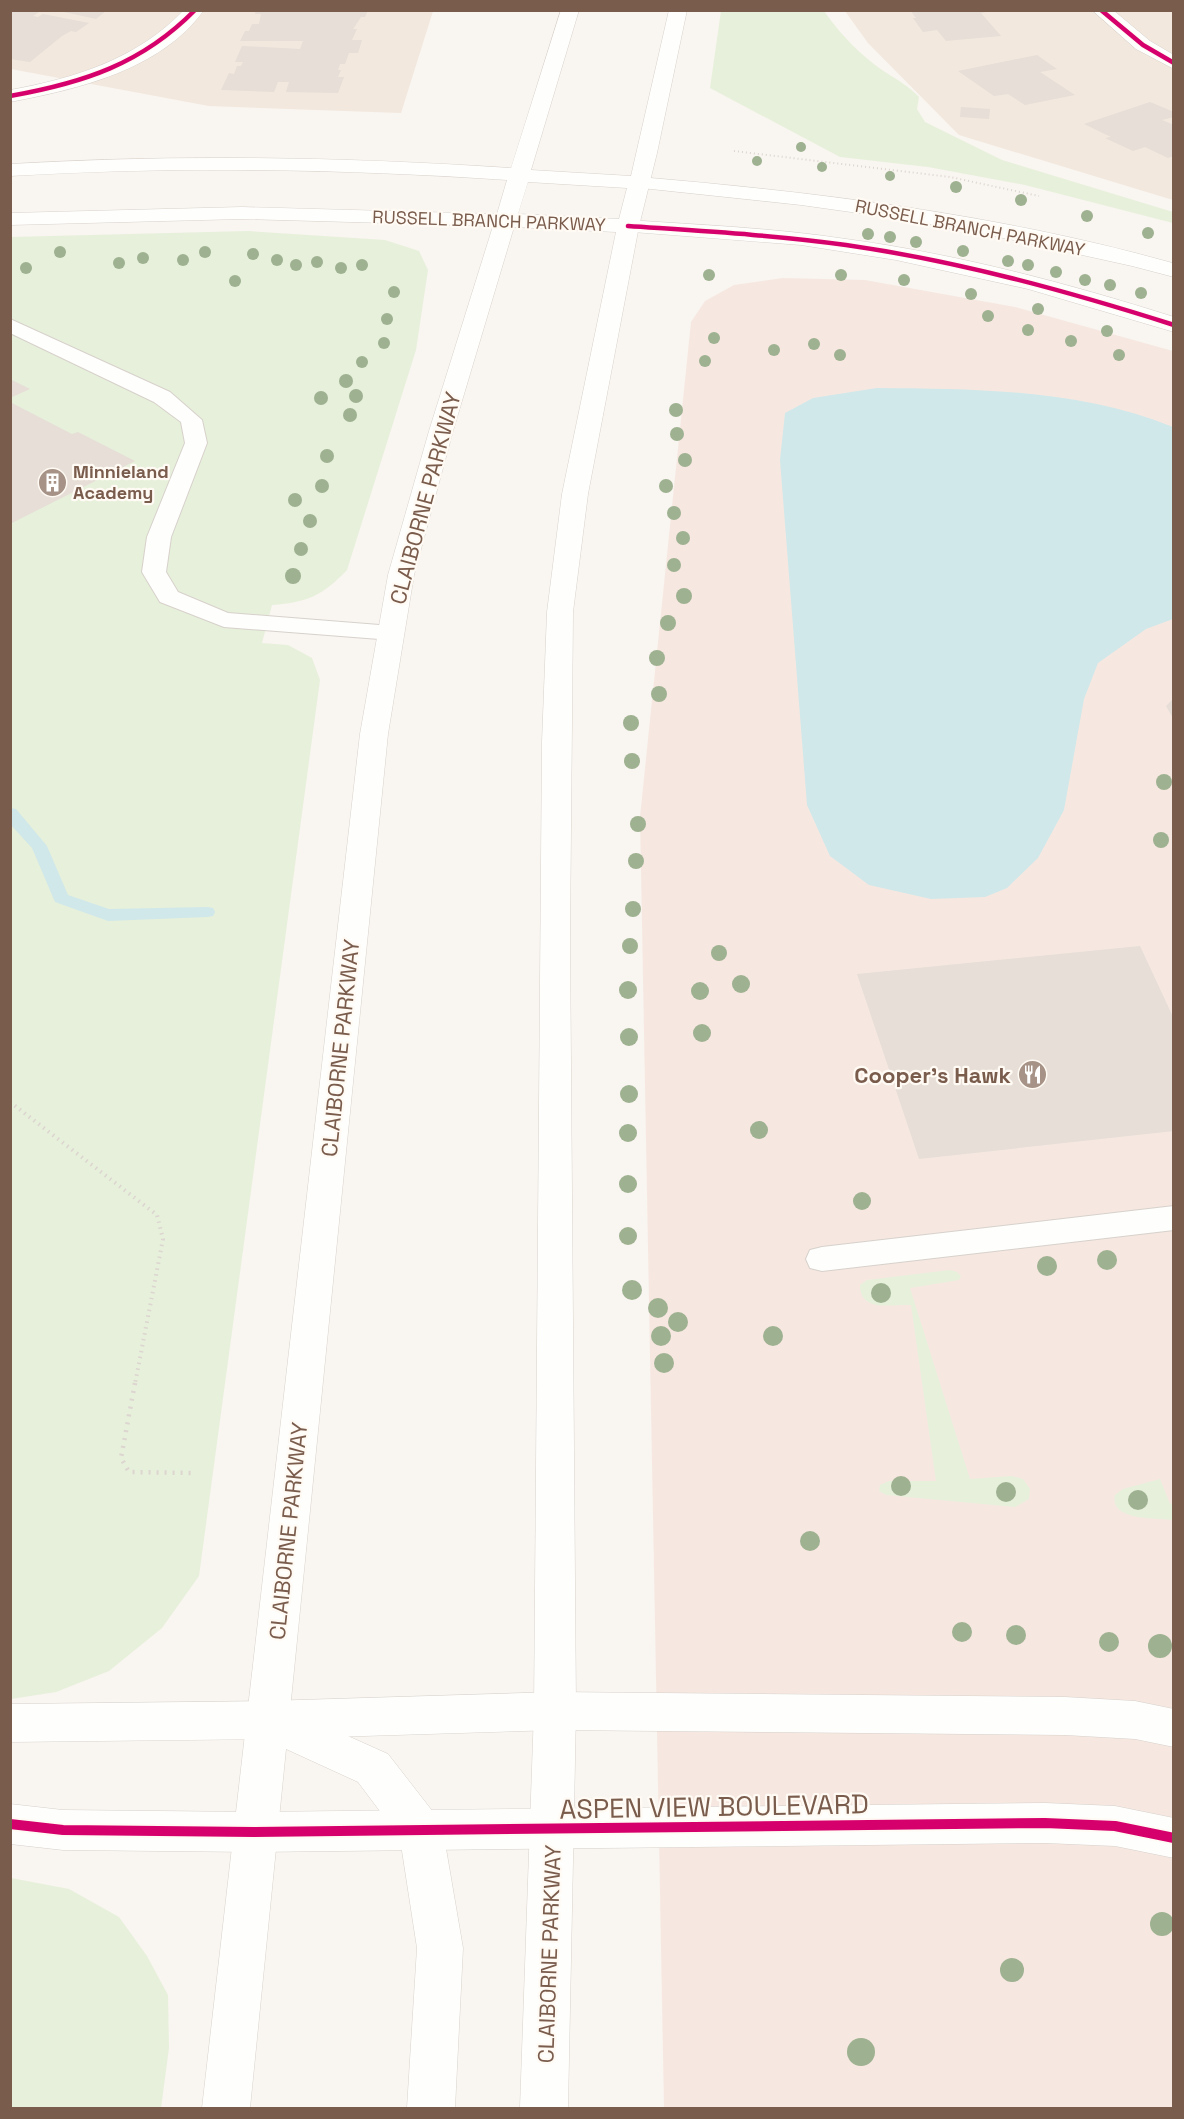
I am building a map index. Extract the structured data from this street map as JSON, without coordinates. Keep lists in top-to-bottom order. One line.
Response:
{"streets":{"main road":["RUSSELL BRANCH PARKWAY","CLAIBORNE PARKWAY","ASPEN VIEW BOULEVARD"]},"crossings":[["RUSSELL BRANCH PARKWAY","CLAIBORNE PARKWAY"],["CLAIBORNE PARKWAY","ASPEN VIEW BOULEVARD"]],"places":{"building":["Minnieland Academy"],"restaurant":["Cooper's Hawk"]}}
